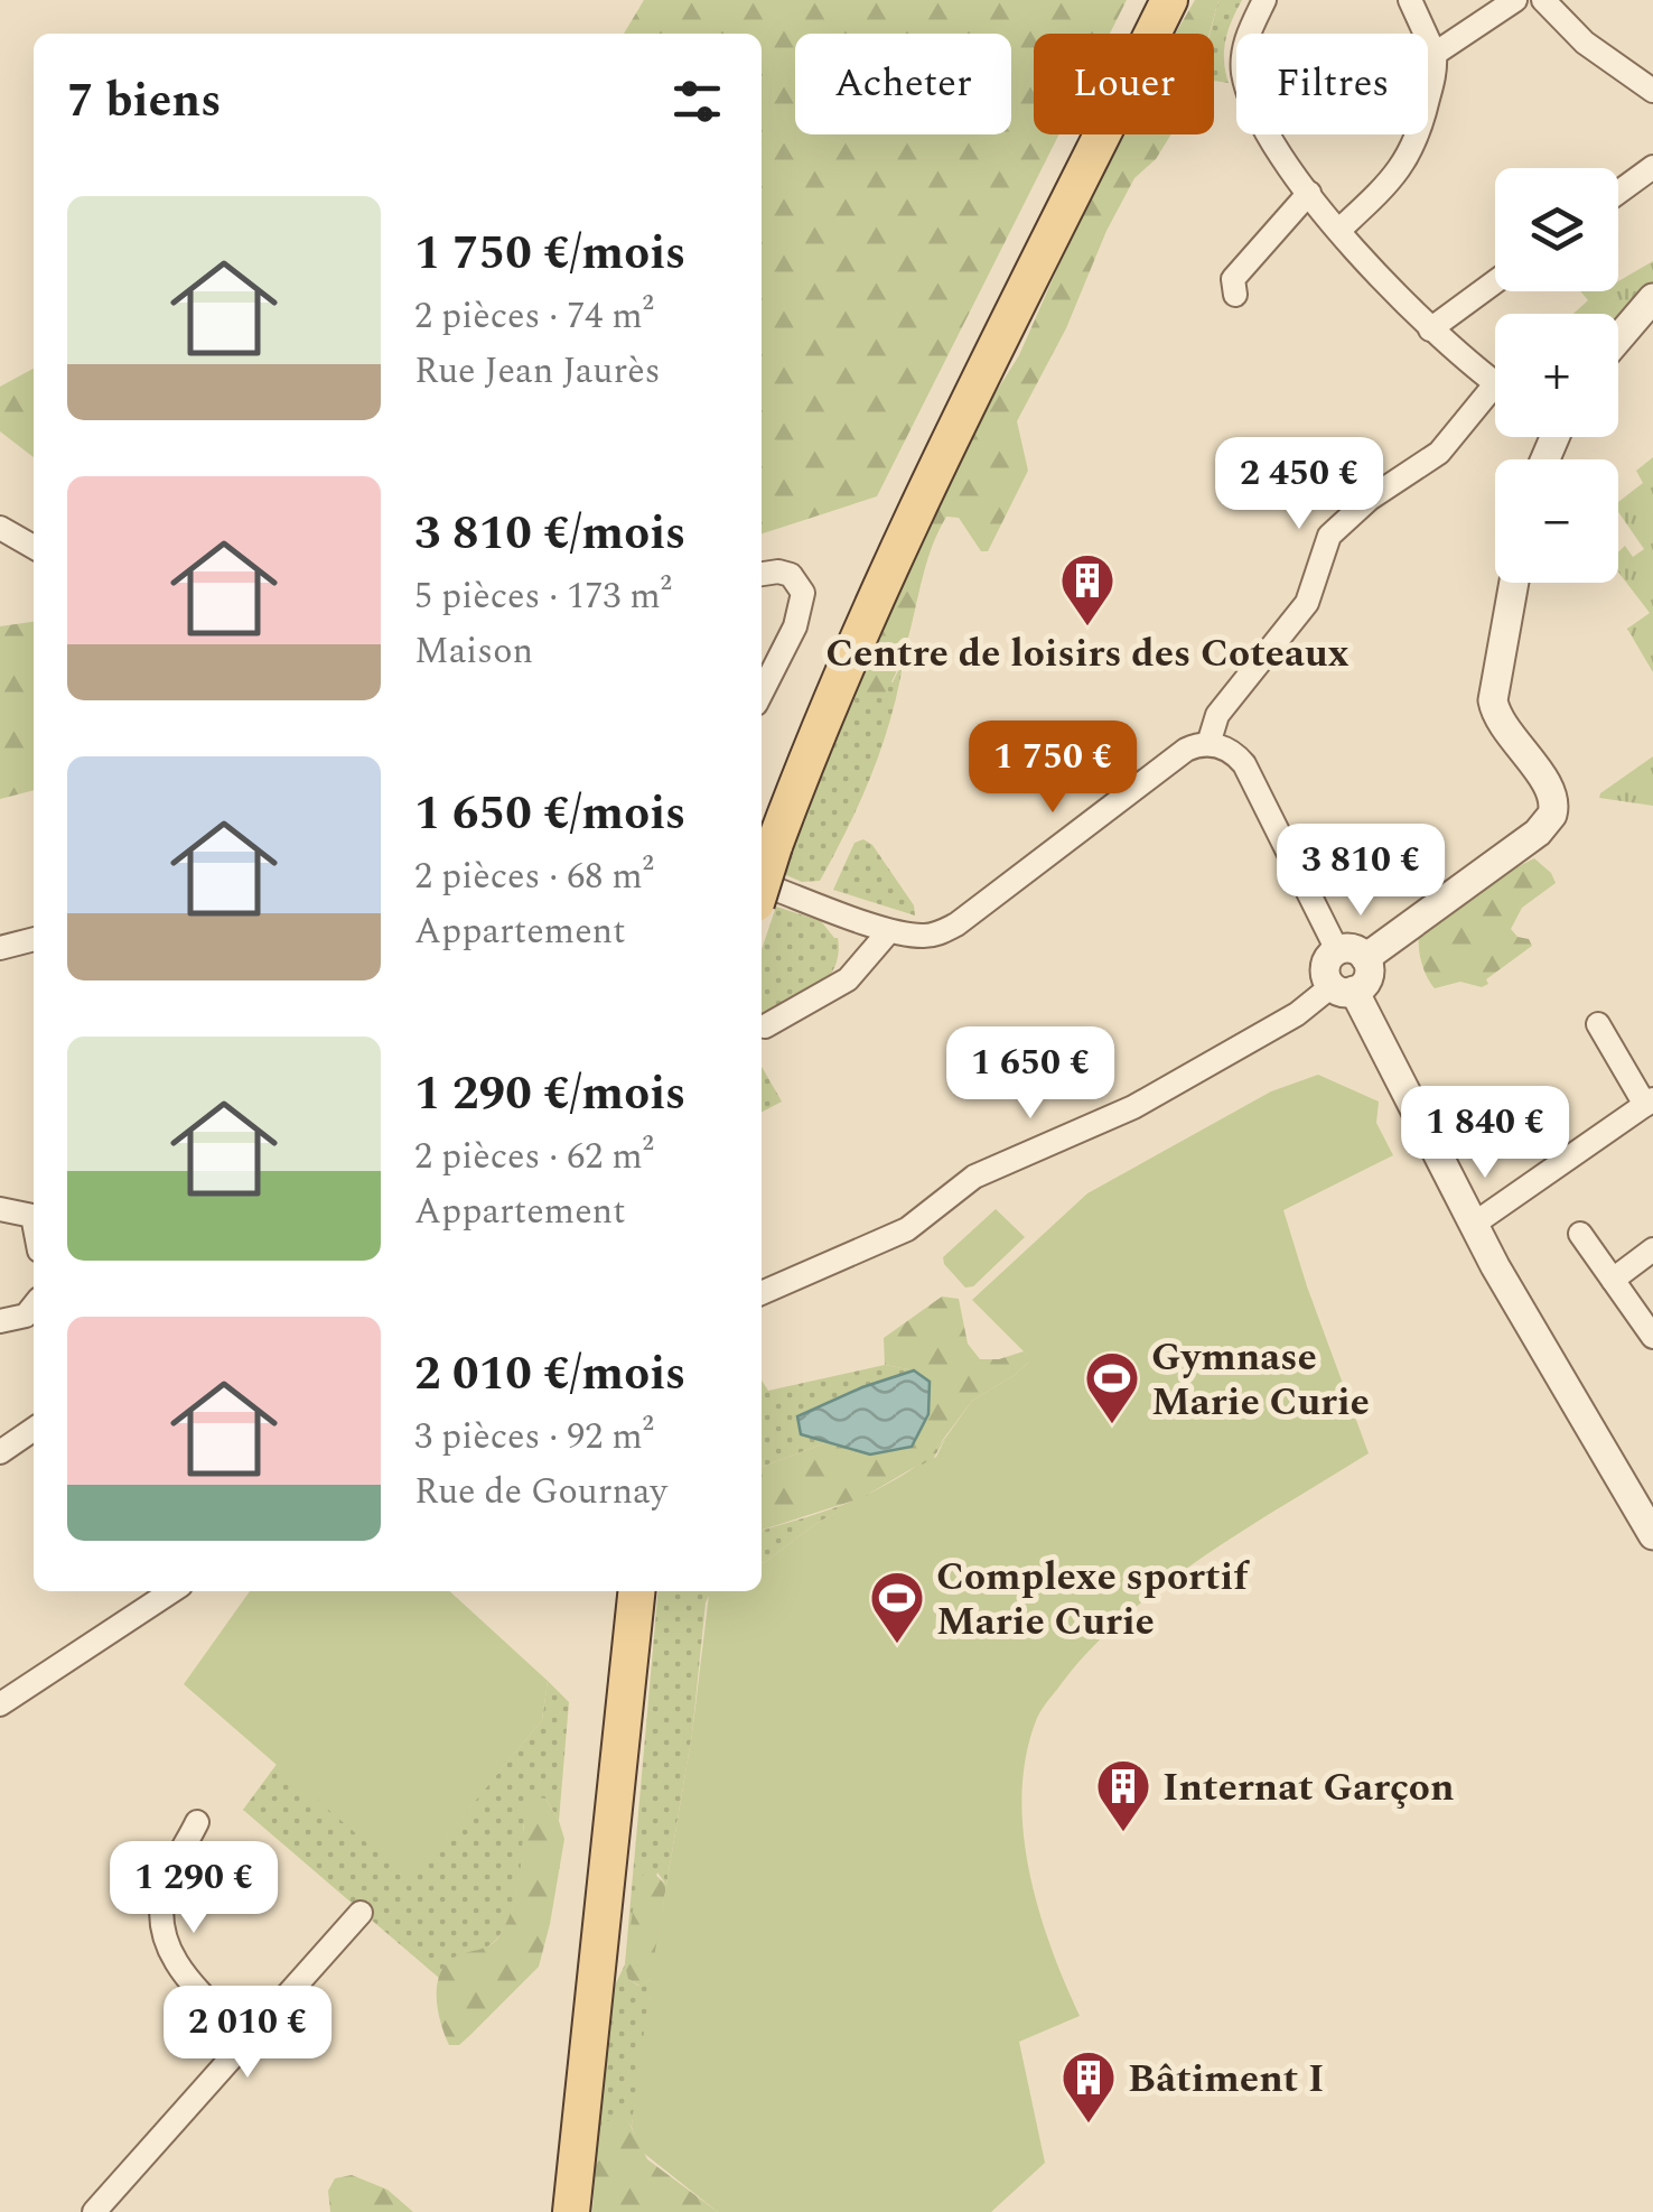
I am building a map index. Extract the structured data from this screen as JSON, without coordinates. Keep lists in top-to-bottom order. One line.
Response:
{"places":{"building":["Centre de loisirs des Coteaux","Internat Garçon","Bâtiment I"],"sports":["Gymnase Marie Curie","Complexe sportif Marie Curie"]},"page":{"chip":["Acheter","Louer","Filtres"],"heading":"7 biens","map_buttons":["+","−"],"list":[{"name":"1 750 €/mois","note":"2 pièces · 74 m² · Rue Jean Jaurès"},{"name":"3 810 €/mois","note":"5 pièces · 173 m² · Maison"},{"name":"1 650 €/mois","note":"2 pièces · 68 m² · Appartement"},{"name":"1 290 €/mois","note":"2 pièces · 62 m² · Appartement"},{"name":"2 010 €/mois","note":"3 pièces · 92 m² · Rue de Gournay"}],"price":["2 450 €","1 750 €","3 810 €","1 650 €","1 840 €","1 290 €","2 010 €"]}}
